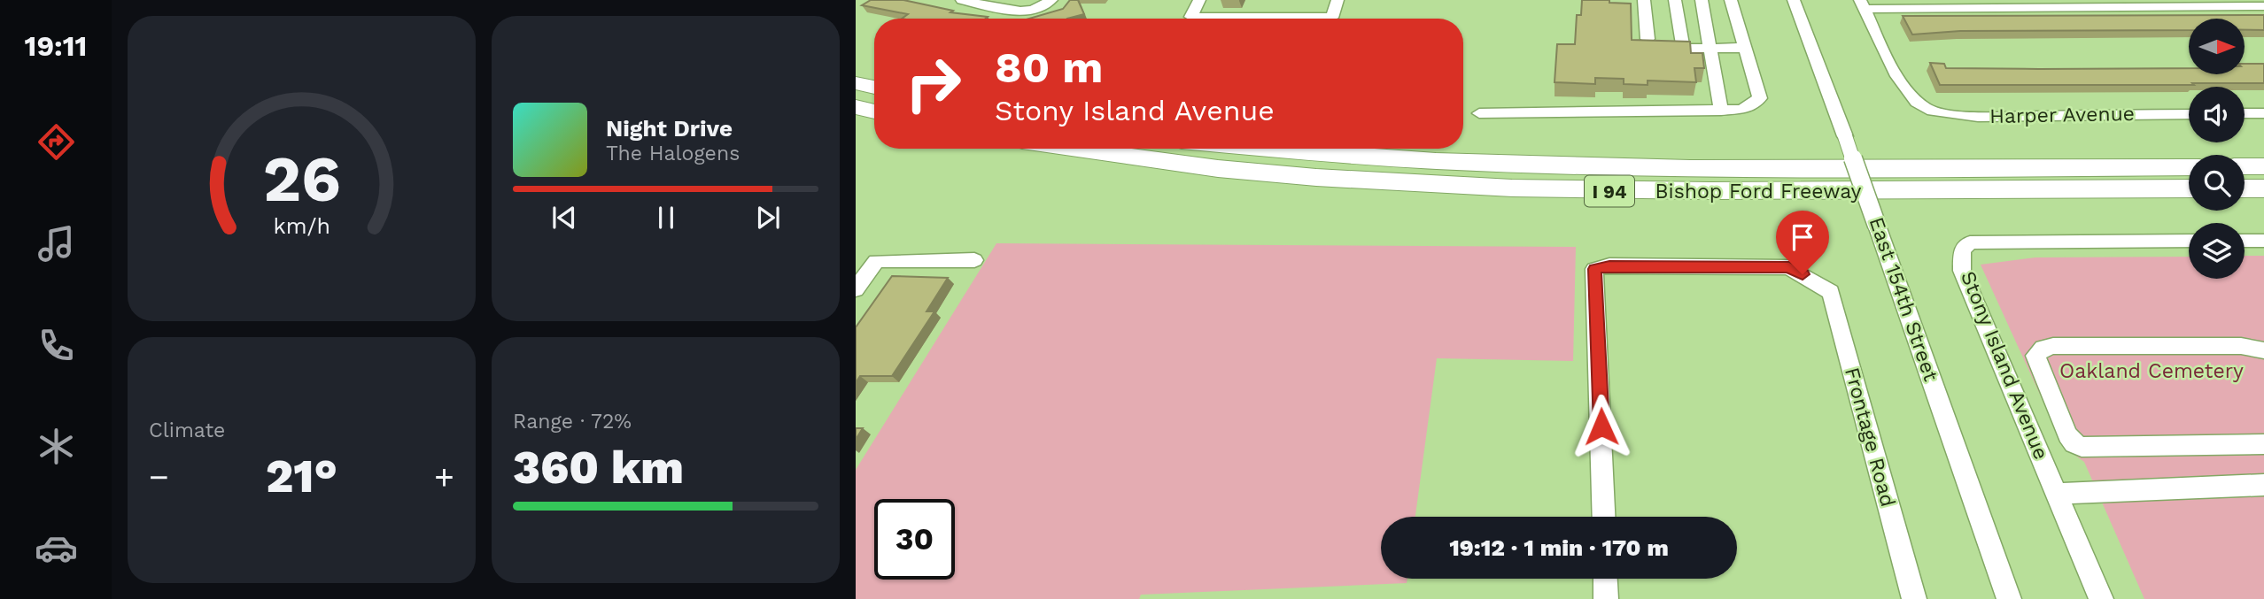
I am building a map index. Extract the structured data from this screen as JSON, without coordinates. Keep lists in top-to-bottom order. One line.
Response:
{"streets":{"highway":["I 94","Bishop Ford Freeway"],"street":["Harper Avenue","East 154th Street","Stony Island Avenue","Frontage Road"]},"parks":["Oakland Cemetery"],"north":"right","page":{"tabs":"19:11","turn":["80 m","Stony Island Avenue"],"song":["Night Drive","The Halogens"],"tile":["Climate",["Range · 72%","360 km"]],"heat":["−","21°","+"],"limit":"30","trip":"19:12 · 1 min · 170 m","gauge":["26","km/h"]}}
